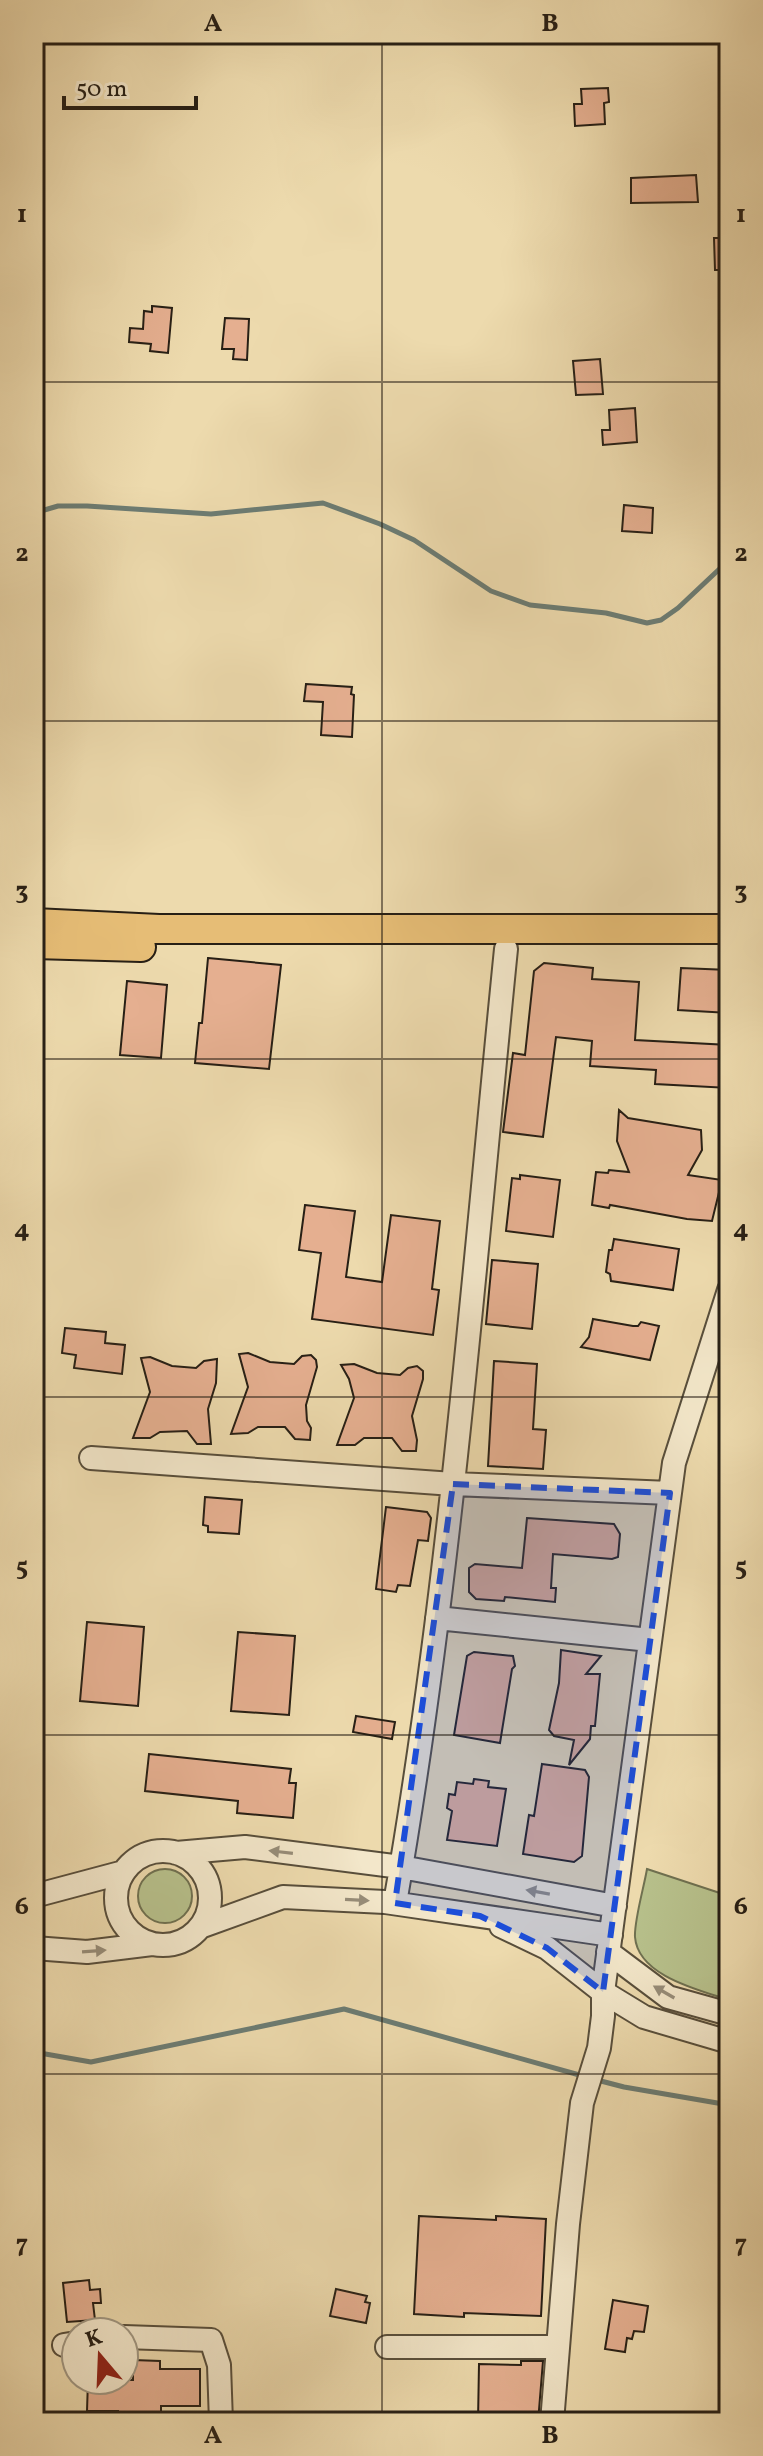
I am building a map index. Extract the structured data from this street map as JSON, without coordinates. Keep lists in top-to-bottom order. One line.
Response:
{"scale_bar":"50 m","north":"top","grid":{"columns":["A","B"],"rows":["1","2","3","4","5","6","7"]}}
